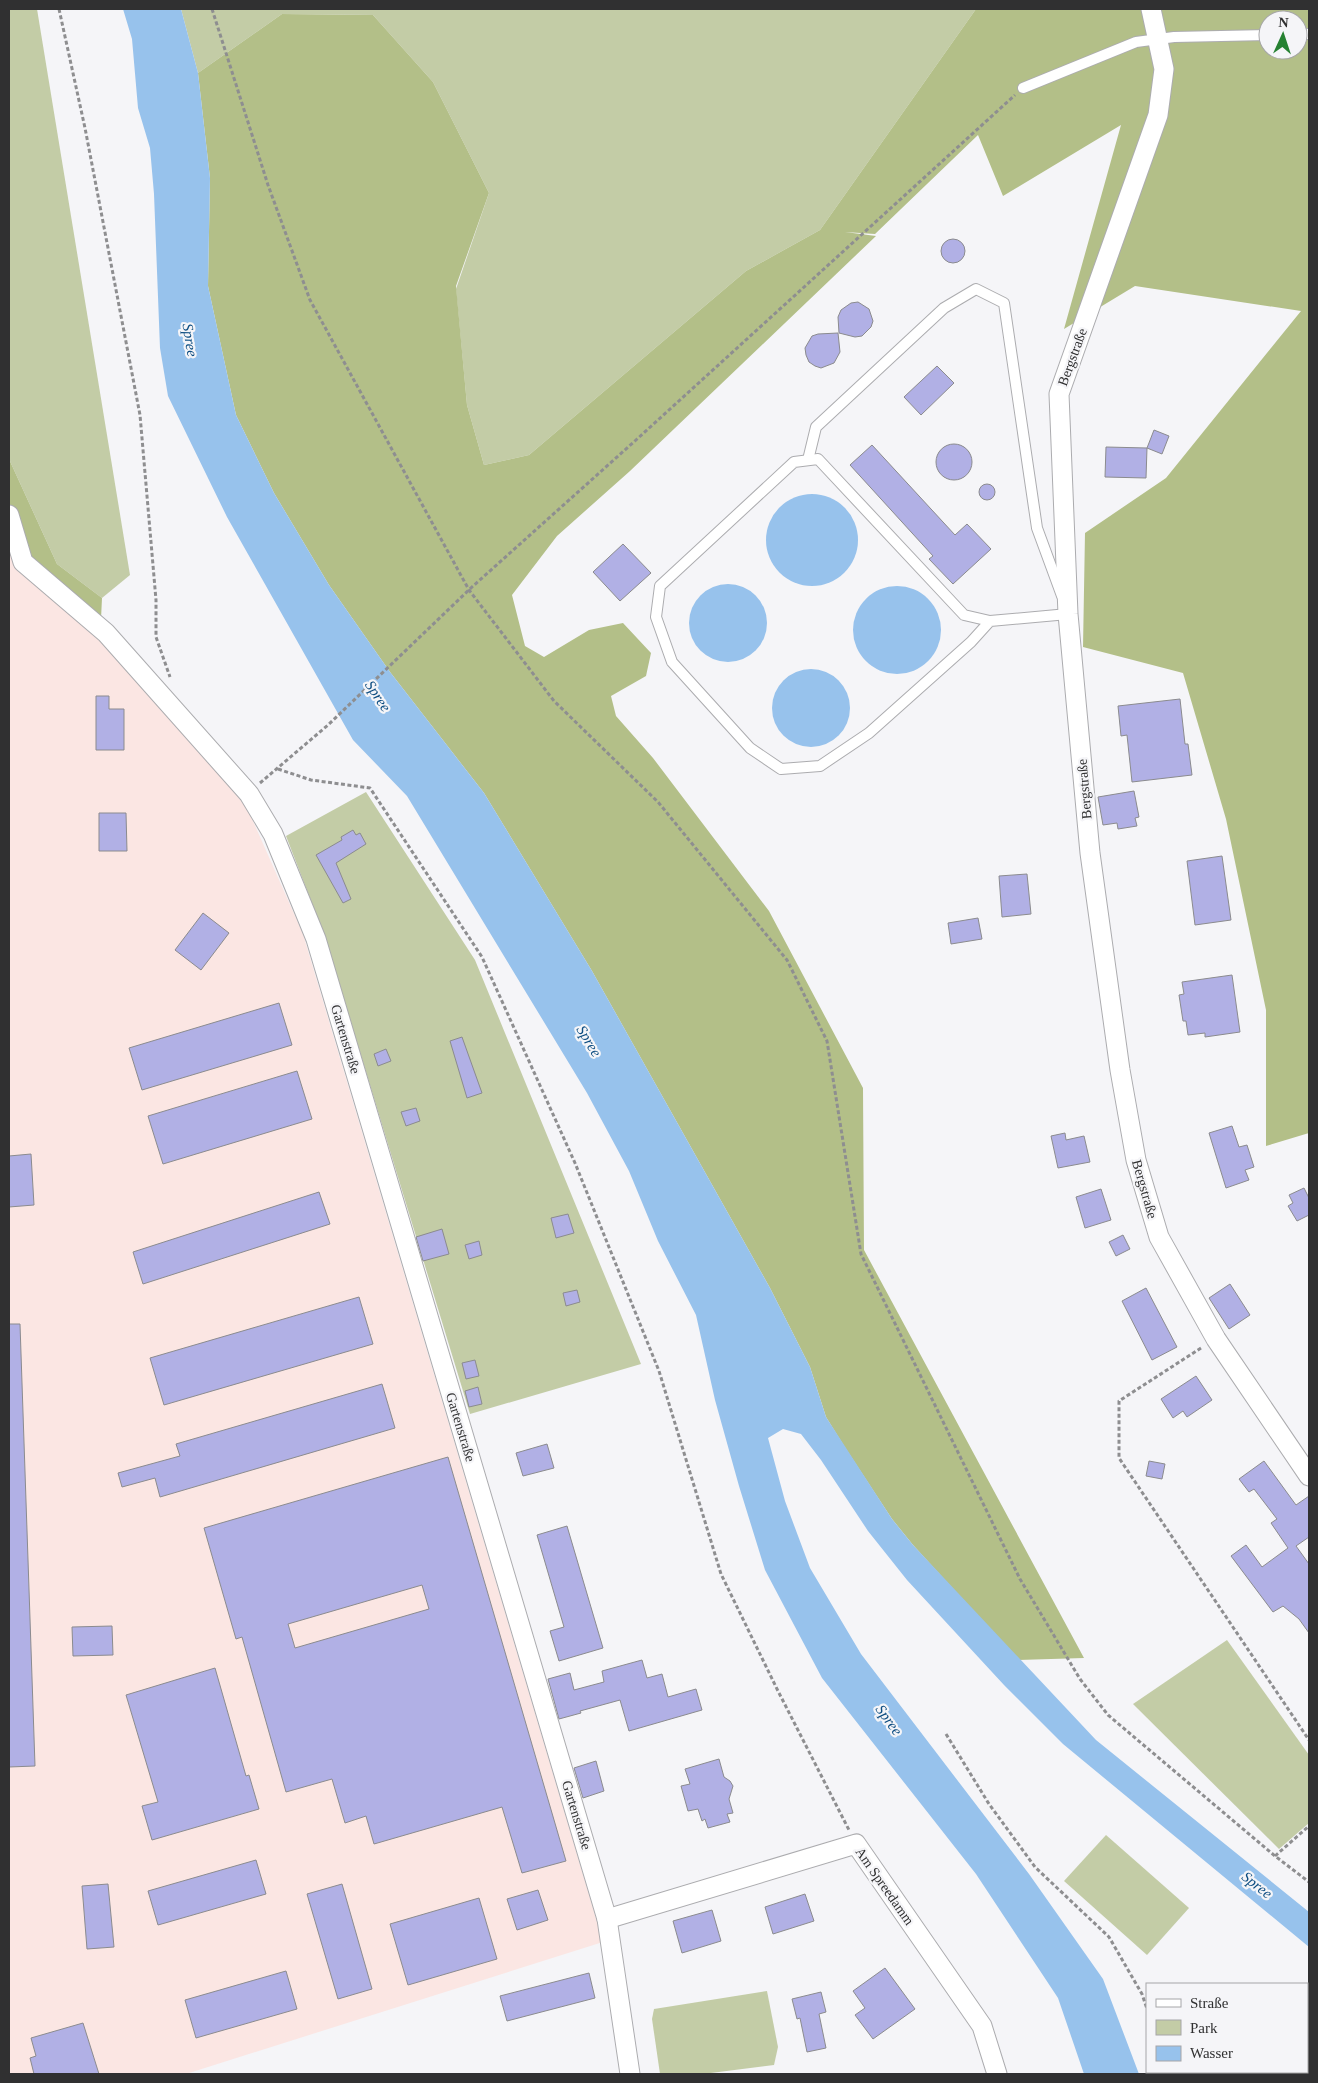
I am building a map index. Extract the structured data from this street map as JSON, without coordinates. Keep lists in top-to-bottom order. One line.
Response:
{"streets":{"street":["Bergstraße","Gartenstraße","Am Spreedamm"]},"crossings":[["Gartenstraße","Am Spreedamm"]],"water":["Spree"],"legend":["Straße","Park","Wasser"],"north":"top"}
